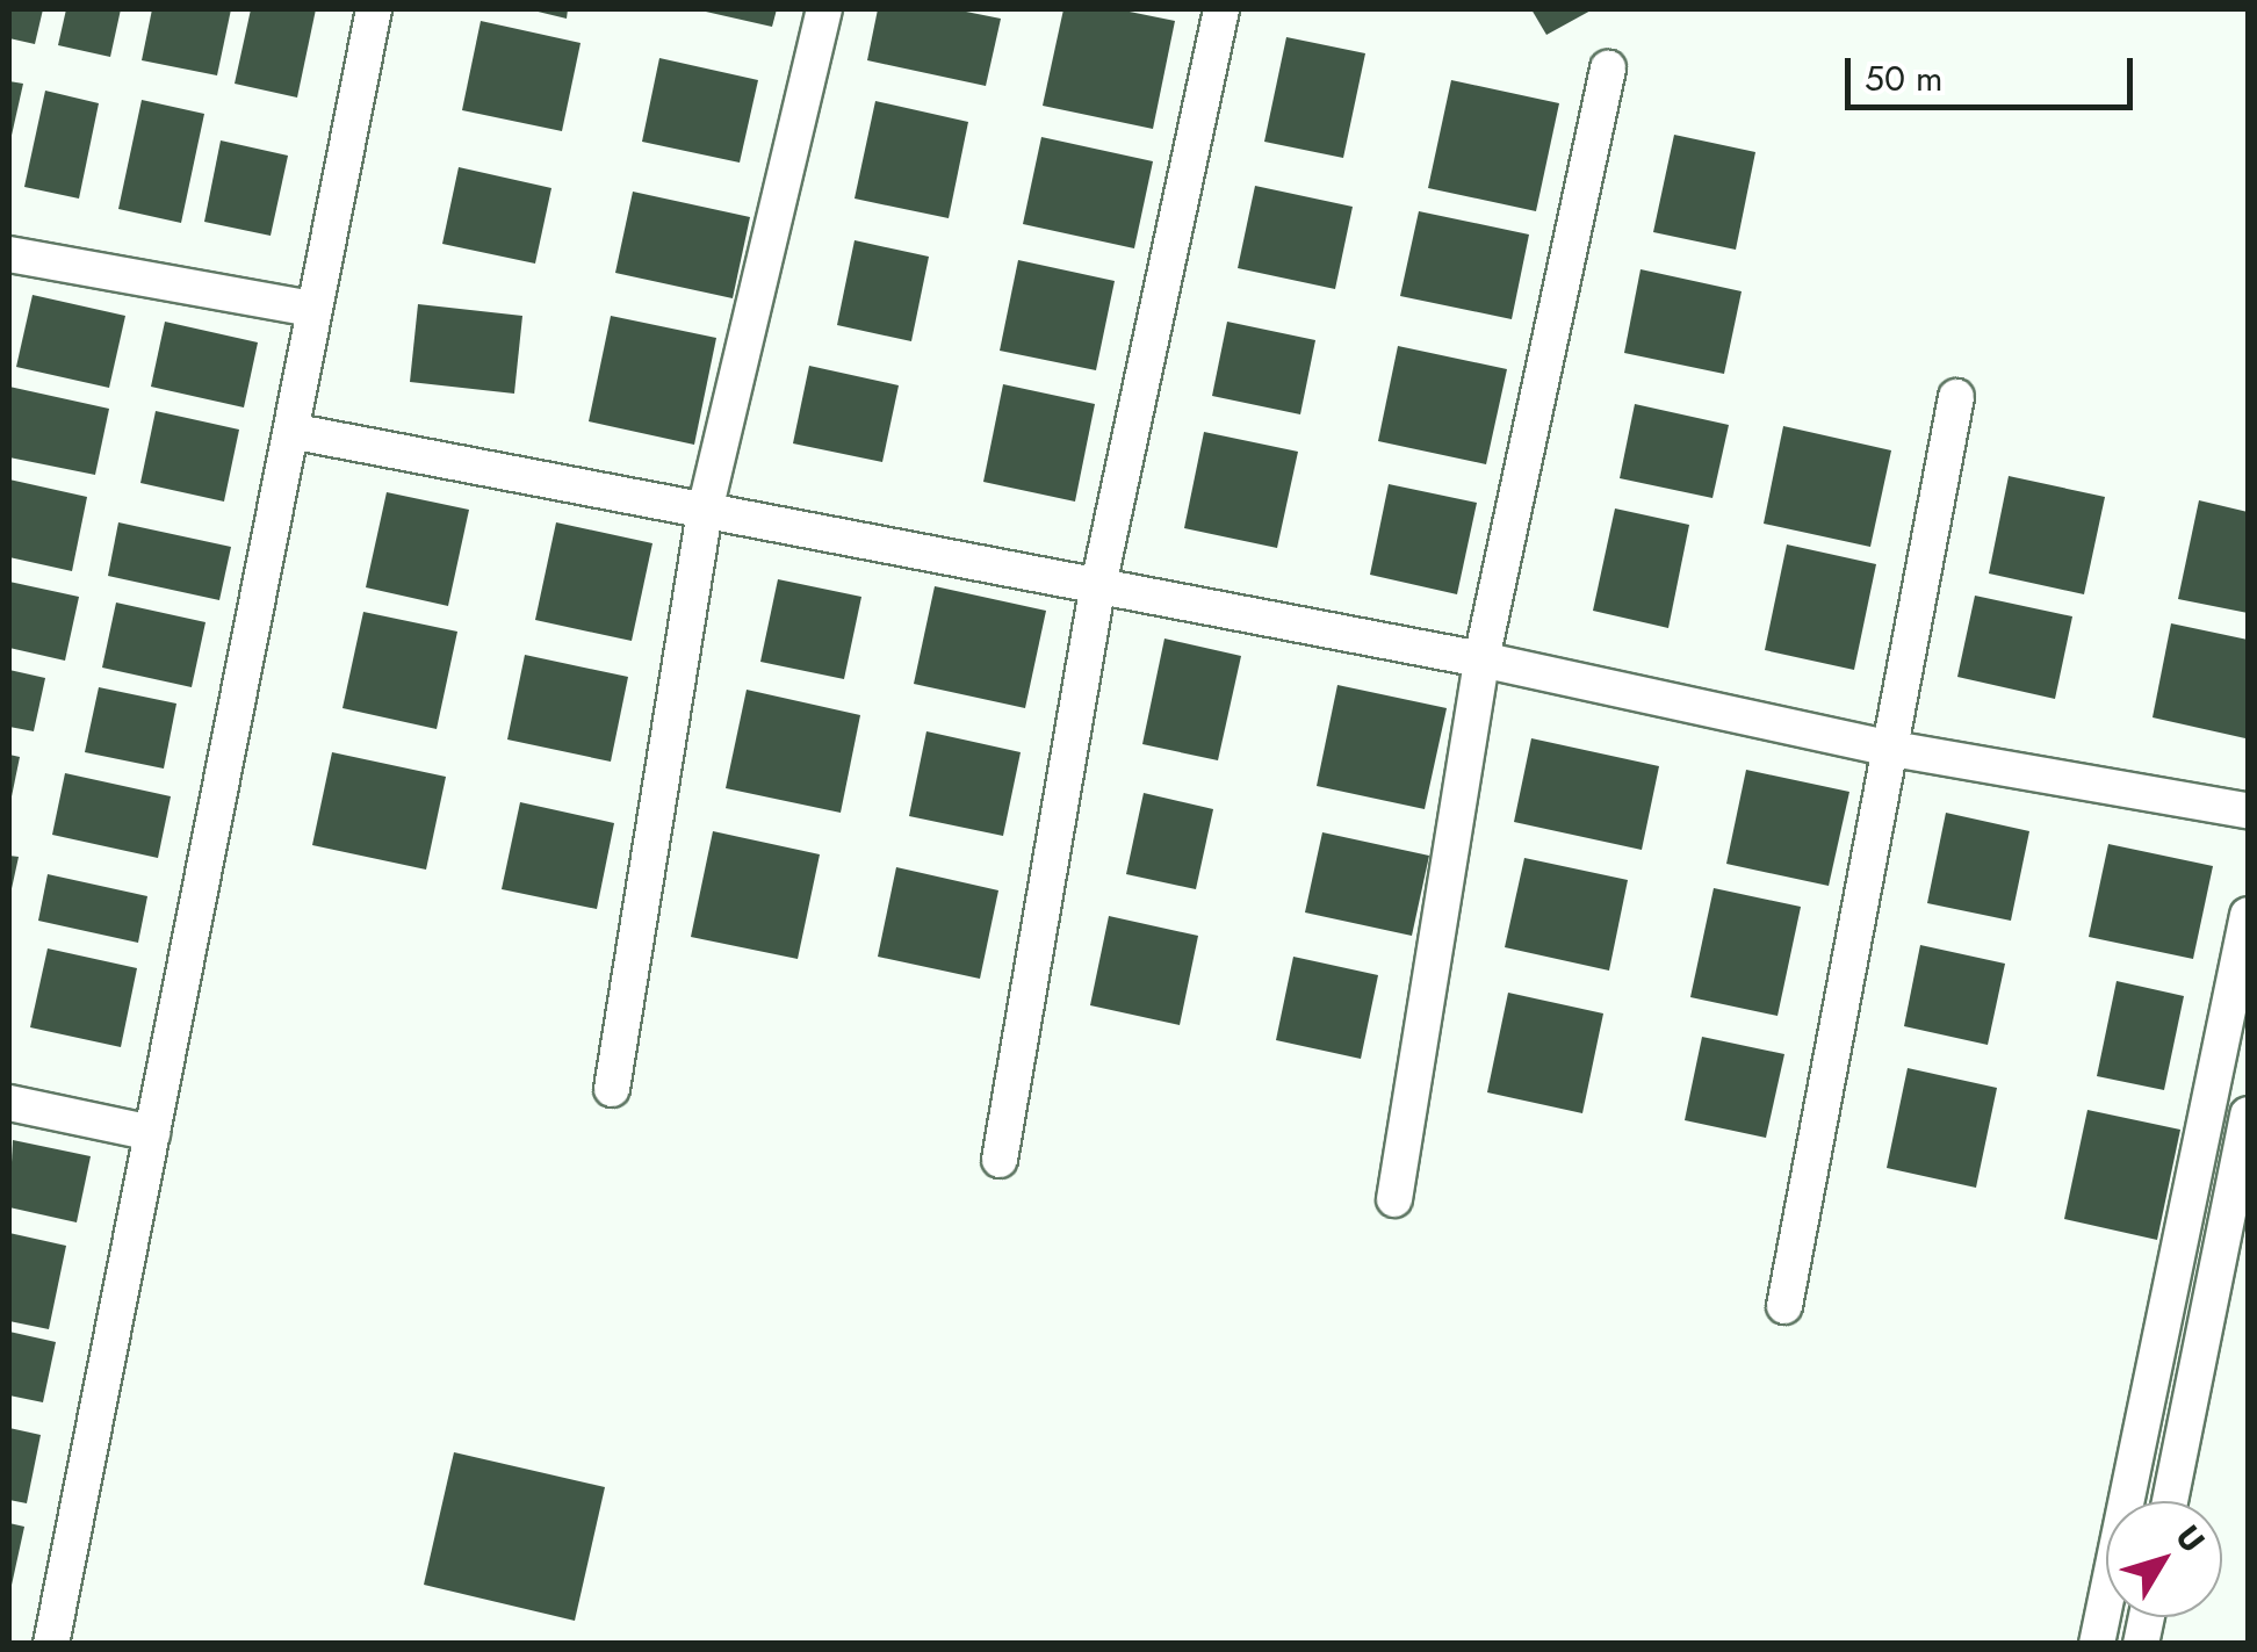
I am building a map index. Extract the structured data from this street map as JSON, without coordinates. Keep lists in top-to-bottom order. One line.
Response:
{"scale_bar":"50 m","north":"top right"}
